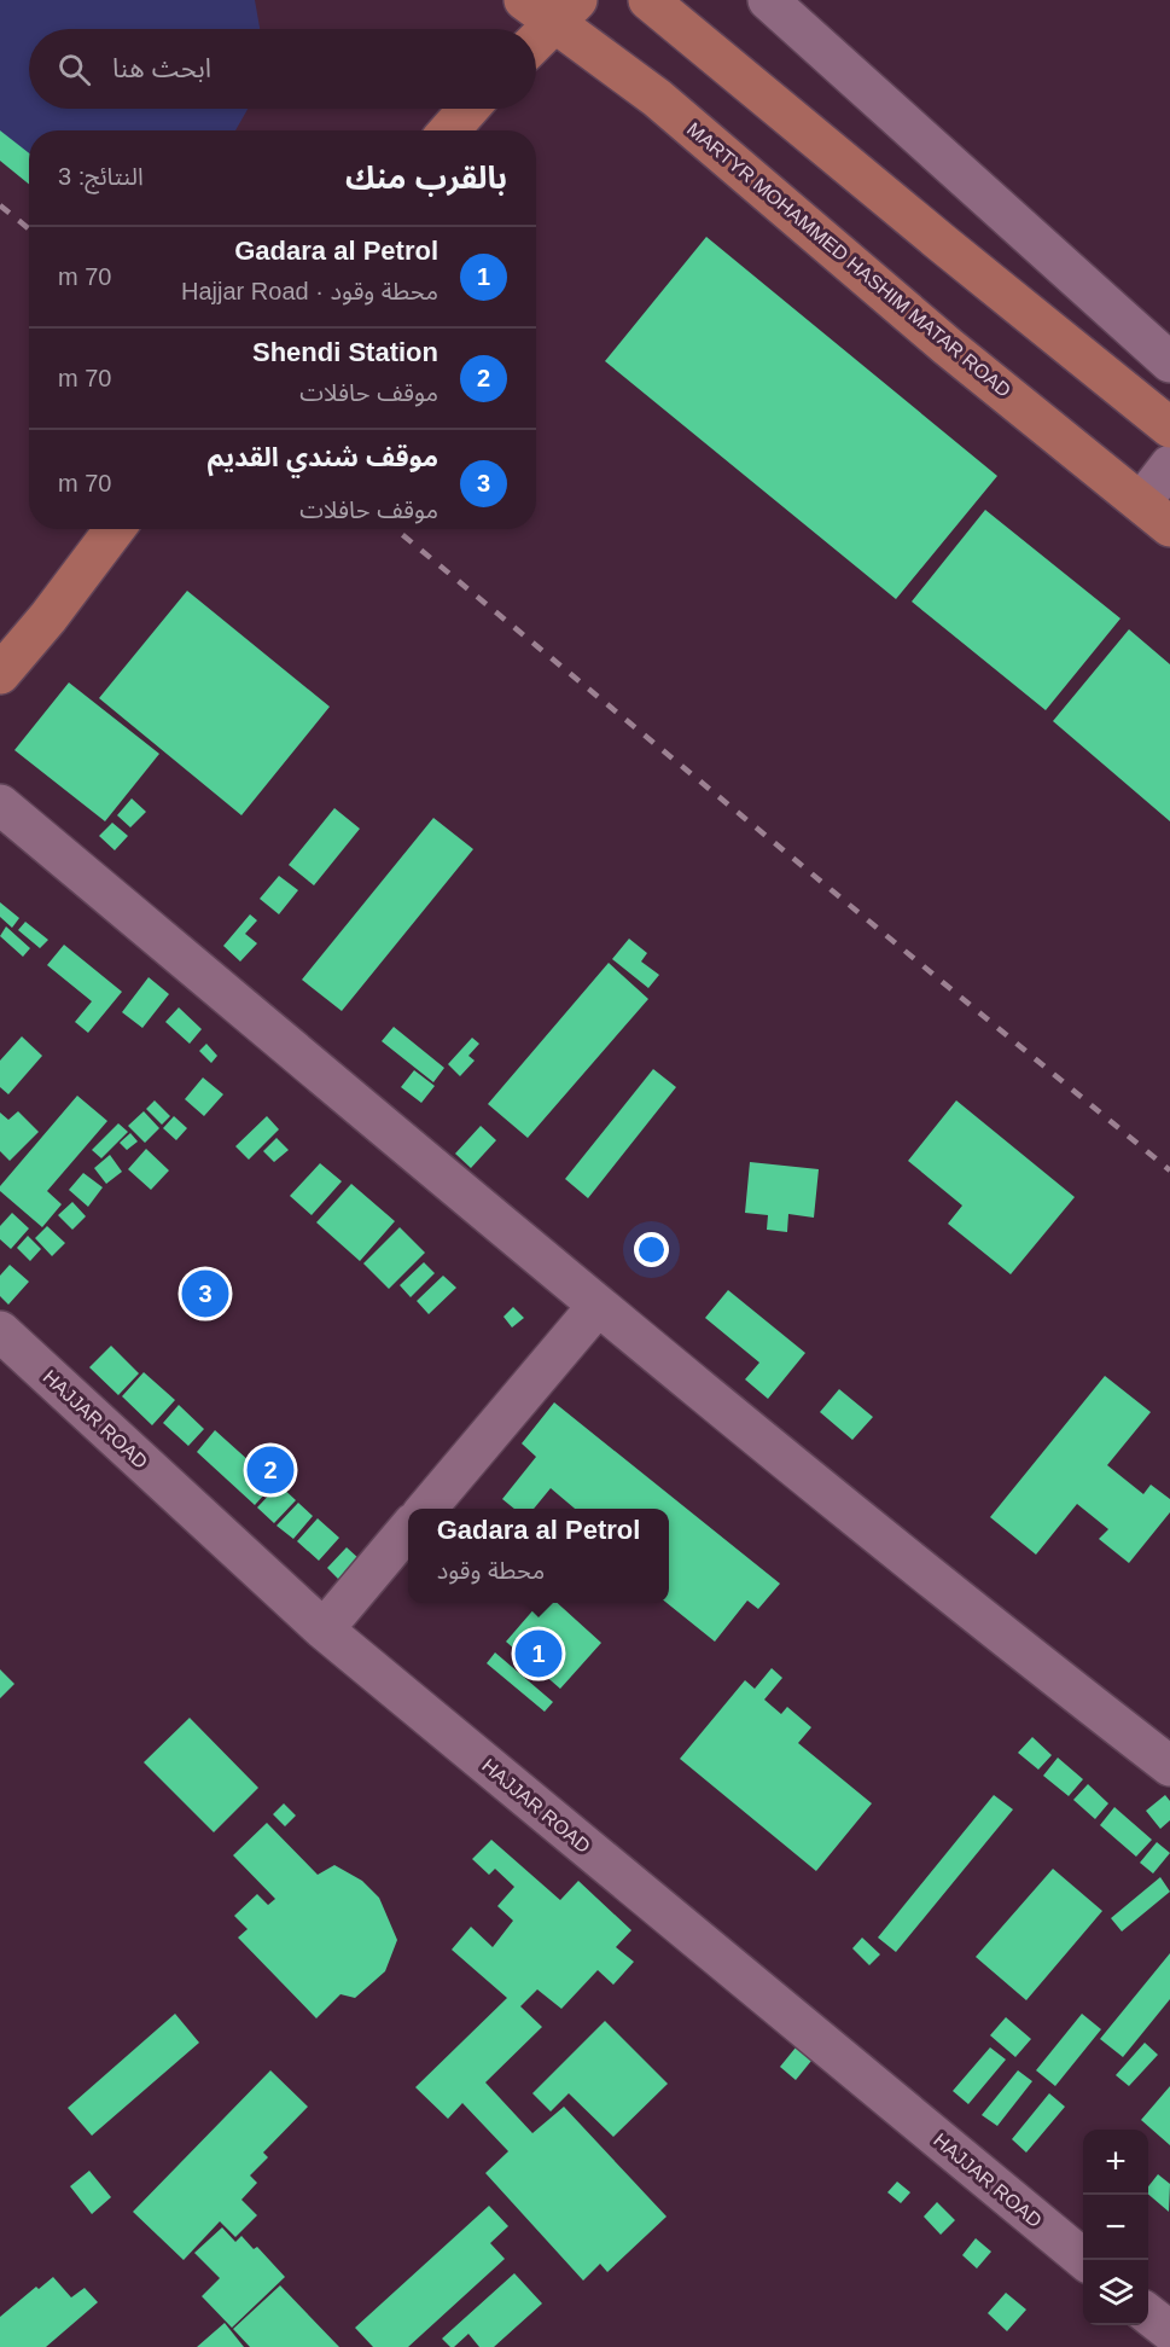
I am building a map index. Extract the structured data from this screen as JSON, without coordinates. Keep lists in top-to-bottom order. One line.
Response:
{"streets":{"main road":["MARTYR MOHAMMED HASHIM MATAR ROAD"],"street":["HAJJAR ROAD"]},"page":{"search":"ابحث هنا","heading":["بالقرب منك","النتائج: 3"],"list":[{"mark":"1","name":"Gadara al Petrol","note":"محطة وقود · Hajjar Road","value":"70 m"},{"mark":"2","name":"Shendi Station","note":"موقف حافلات","value":"70 m"},{"mark":"3","name":"موقف شندي القديم","note":"موقف حافلات","value":"70 m"}],"pins":["3","2","1"],"popup":["Gadara al Petrol","محطة وقود"],"map_buttons":["+","−"]}}
